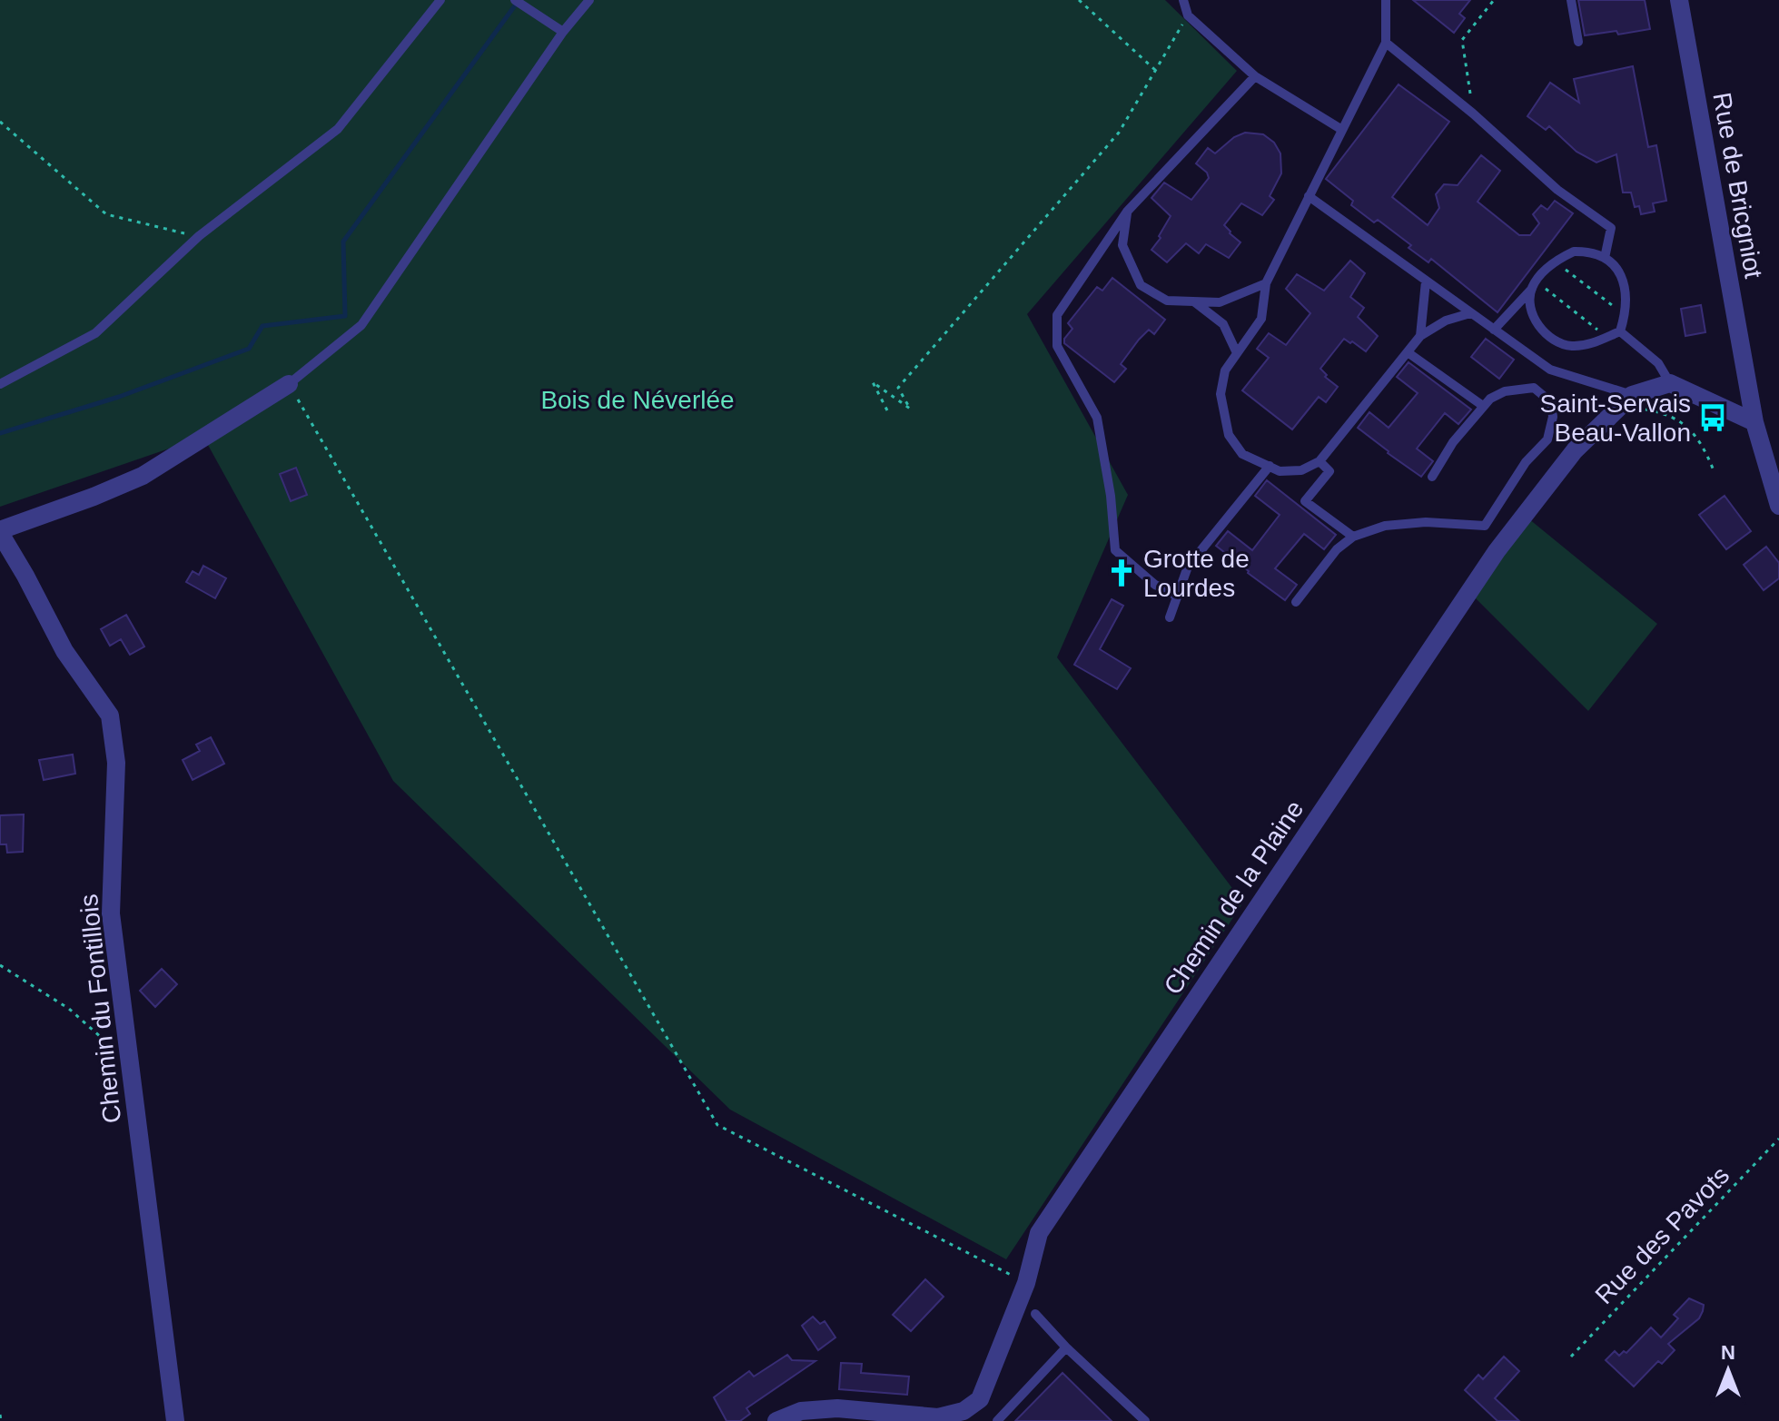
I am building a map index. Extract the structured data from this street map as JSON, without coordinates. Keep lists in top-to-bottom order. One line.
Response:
{"streets":{"street":["Rue de Bricgniot","Chemin de la Plaine","Chemin du Fontillois"],"path":["Rue des Pavots"]},"parks":["Bois de Néverlée"],"places":{"bus stop":["Saint-Servais Beau-Vallon"],"church":["Grotte de Lourdes"]},"north":"top"}
